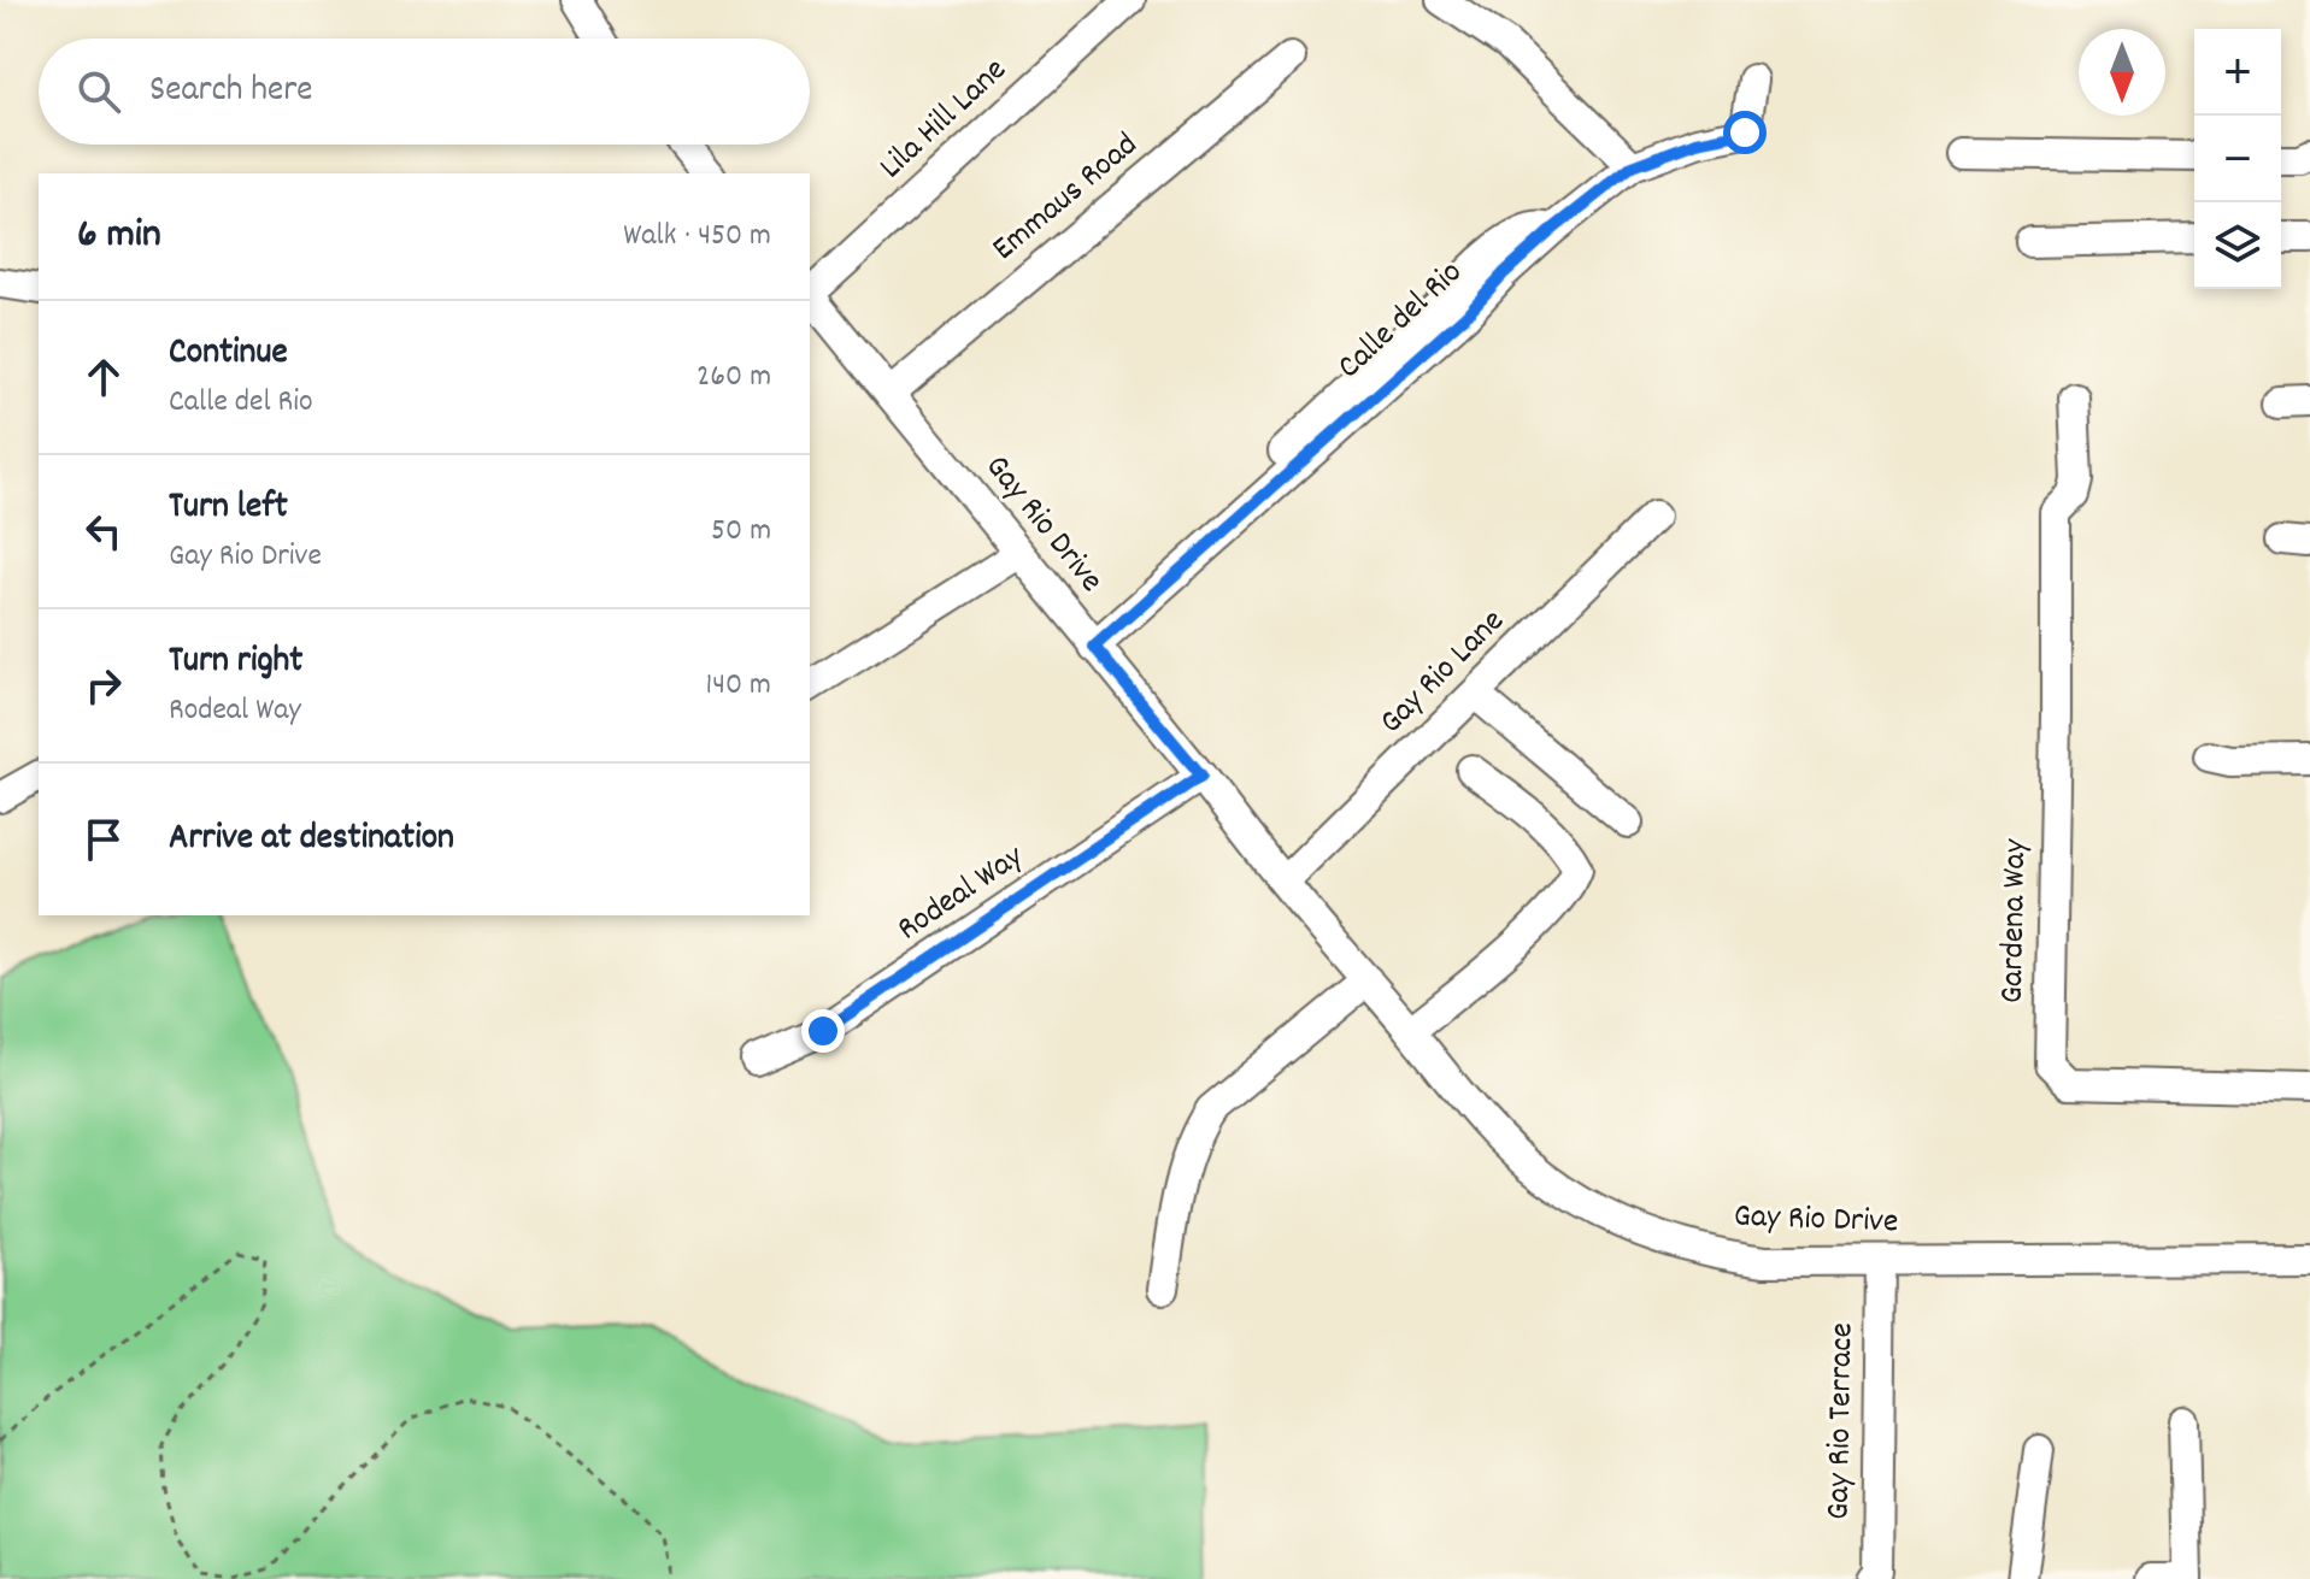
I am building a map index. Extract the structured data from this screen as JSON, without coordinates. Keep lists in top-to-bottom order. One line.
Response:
{"streets":{"street":["Lila Hill Lane","Emmaus Road","Calle del Rio","Gay Rio Drive","Gay Rio Lane","Rodeal Way","Gardena Way","Gay Rio Terrace"]},"crossings":[["Emmaus Road","Gay Rio Drive"],["Calle del Rio","Gay Rio Drive"],["Gay Rio Drive","Gay Rio Lane"],["Gay Rio Drive","Rodeal Way"],["Gay Rio Drive","Gay Rio Terrace"]],"north":"bottom","page":{"map_buttons":["+","−"],"search":"Search here","heading":["6 min","Walk · 450 m"],"list":[["Continue","Calle del Rio","260 m"],["Turn left","Gay Rio Drive","50 m"],["Turn right","Rodeal Way","140 m"],"Arrive at destination"]}}
